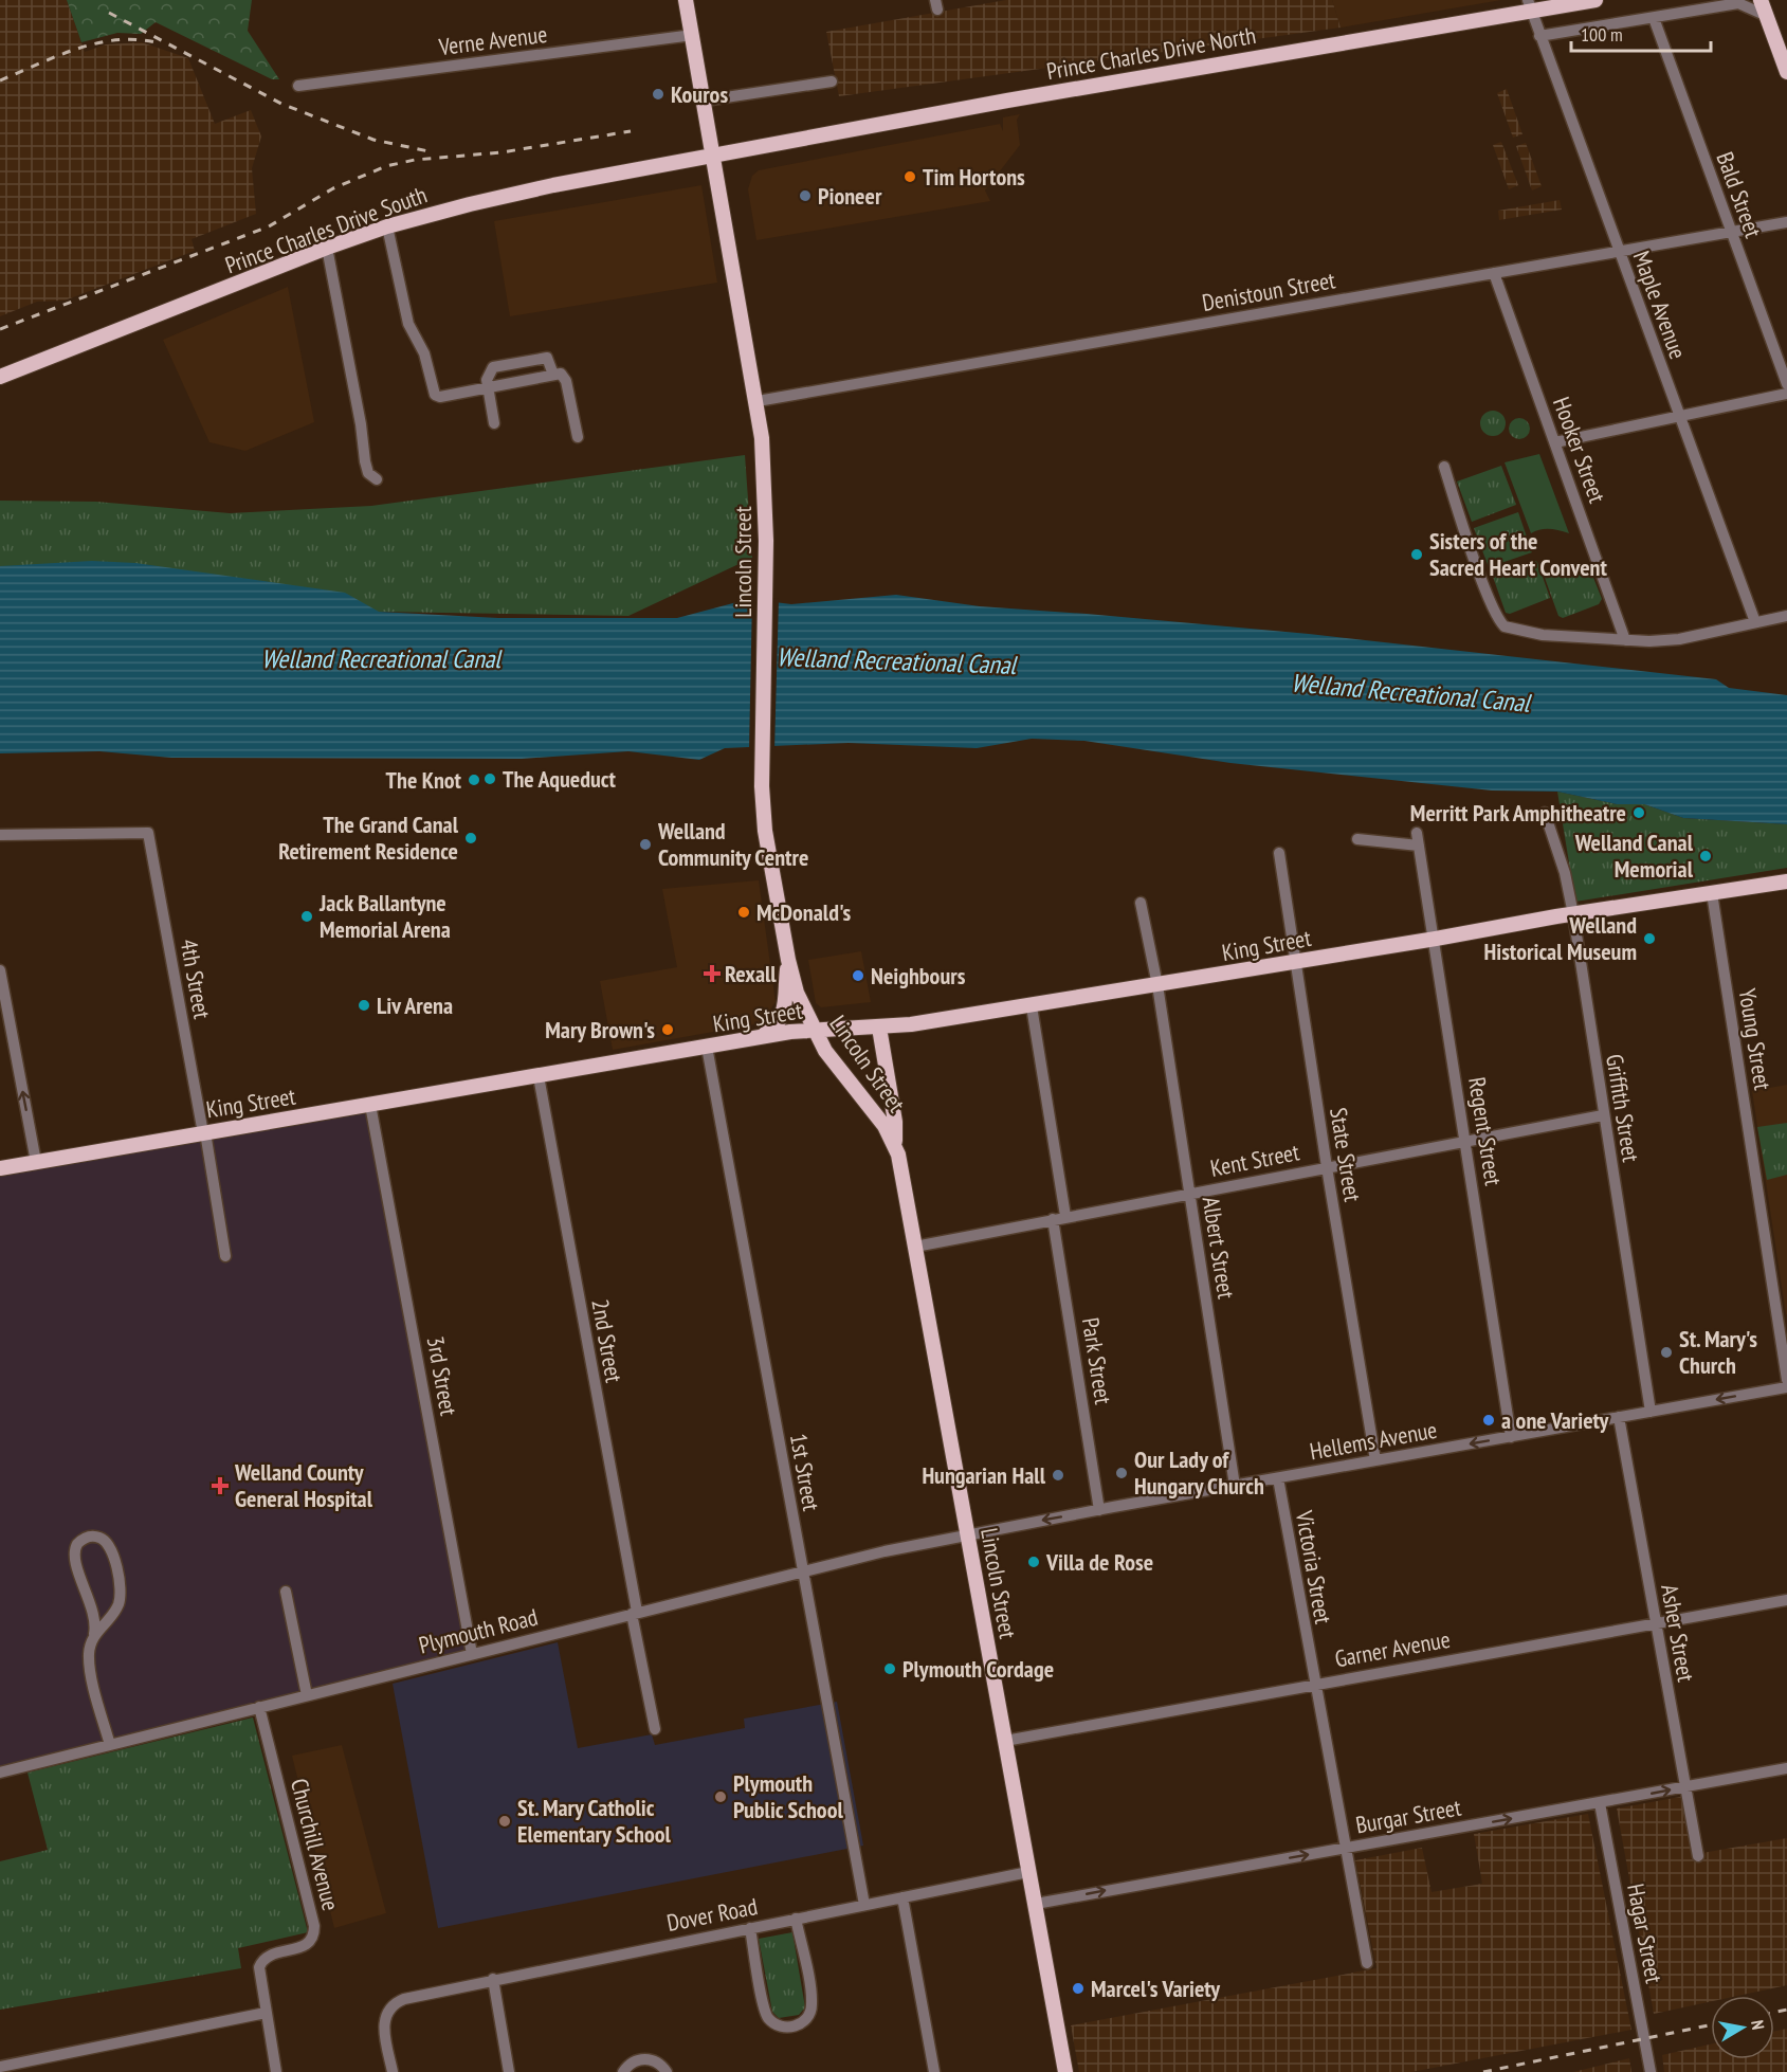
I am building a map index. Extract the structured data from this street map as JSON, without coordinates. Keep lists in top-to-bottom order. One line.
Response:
{"streets":{"main road":["Prince Charles Drive North","Prince Charles Drive South","Lincoln Street","King Street"],"street":["Verne Avenue","Bald Street","Denistoun Street","Maple Avenue","Hooker Street","4th Street","Young Street","Griffith Street","Regent Street","State Street","Kent Street","Albert Street","2nd Street","Park Street","3rd Street","Hellems Avenue","1st Street","Victoria Street","Plymouth Road","Asher Street","Garner Avenue","Burgar Street","Churchill Avenue","Dover Road","Hagar Street"]},"crossings":[["Verne Avenue","Lincoln Street"],["Prince Charles Drive North","Prince Charles Drive South"],["Prince Charles Drive North","Maple Avenue"],["Prince Charles Drive North","Lincoln Street"],["Bald Street","Denistoun Street"],["Prince Charles Drive South","Lincoln Street"],["Denistoun Street","Maple Avenue"],["Denistoun Street","Hooker Street"],["Denistoun Street","Lincoln Street"],["Lincoln Street","King Street"],["Lincoln Street","Kent Street"],["Lincoln Street","Hellems Avenue"],["Lincoln Street","Plymouth Road"],["Lincoln Street","Garner Avenue"],["Lincoln Street","Burgar Street"],["Lincoln Street","Dover Road"],["King Street","4th Street"],["King Street","Young Street"],["King Street","Griffith Street"],["King Street","Regent Street"],["King Street","State Street"],["King Street","Albert Street"],["King Street","2nd Street"],["King Street","3rd Street"],["King Street","1st Street"],["Griffith Street","Kent Street"],["Griffith Street","Hellems Avenue"],["Regent Street","Kent Street"],["Regent Street","Hellems Avenue"],["State Street","Kent Street"],["State Street","Hellems Avenue"],["Kent Street","Albert Street"],["Kent Street","Park Street"],["Albert Street","Hellems Avenue"],["2nd Street","Plymouth Road"],["Park Street","Hellems Avenue"],["3rd Street","Plymouth Road"],["Hellems Avenue","Victoria Street"],["Hellems Avenue","Plymouth Road"],["Hellems Avenue","Asher Street"],["1st Street","Plymouth Road"],["1st Street","Dover Road"],["Victoria Street","Garner Avenue"],["Victoria Street","Burgar Street"],["Plymouth Road","Churchill Avenue"],["Asher Street","Garner Avenue"],["Asher Street","Burgar Street"],["Burgar Street","Hagar Street"]],"one_way":["Hellems Avenue","Burgar Street"],"water":["Welland Recreational Canal"],"places":{"other":["Kouros","Tim Hortons","Pioneer","Sisters of the Sacred Heart Convent","The Aqueduct","The Knot","Merritt Park Amphitheatre","The Grand Canal Retirement Residence","Welland Community Centre","Welland Canal Memorial","McDonald's","Jack Ballantyne Memorial Arena","Welland Historical Museum","Neighbours","Liv Arena","Mary Brown's","St. Mary's Church","a one Variety","Our Lady of Hungary Church","Hungarian Hall","Villa de Rose","Plymouth Cordage","Plymouth Public School","St. Mary Catholic Elementary School","Marcel's Variety"],"health":["Rexall","Welland County General Hospital"]},"scale_bar":"100 m","north":"right"}
